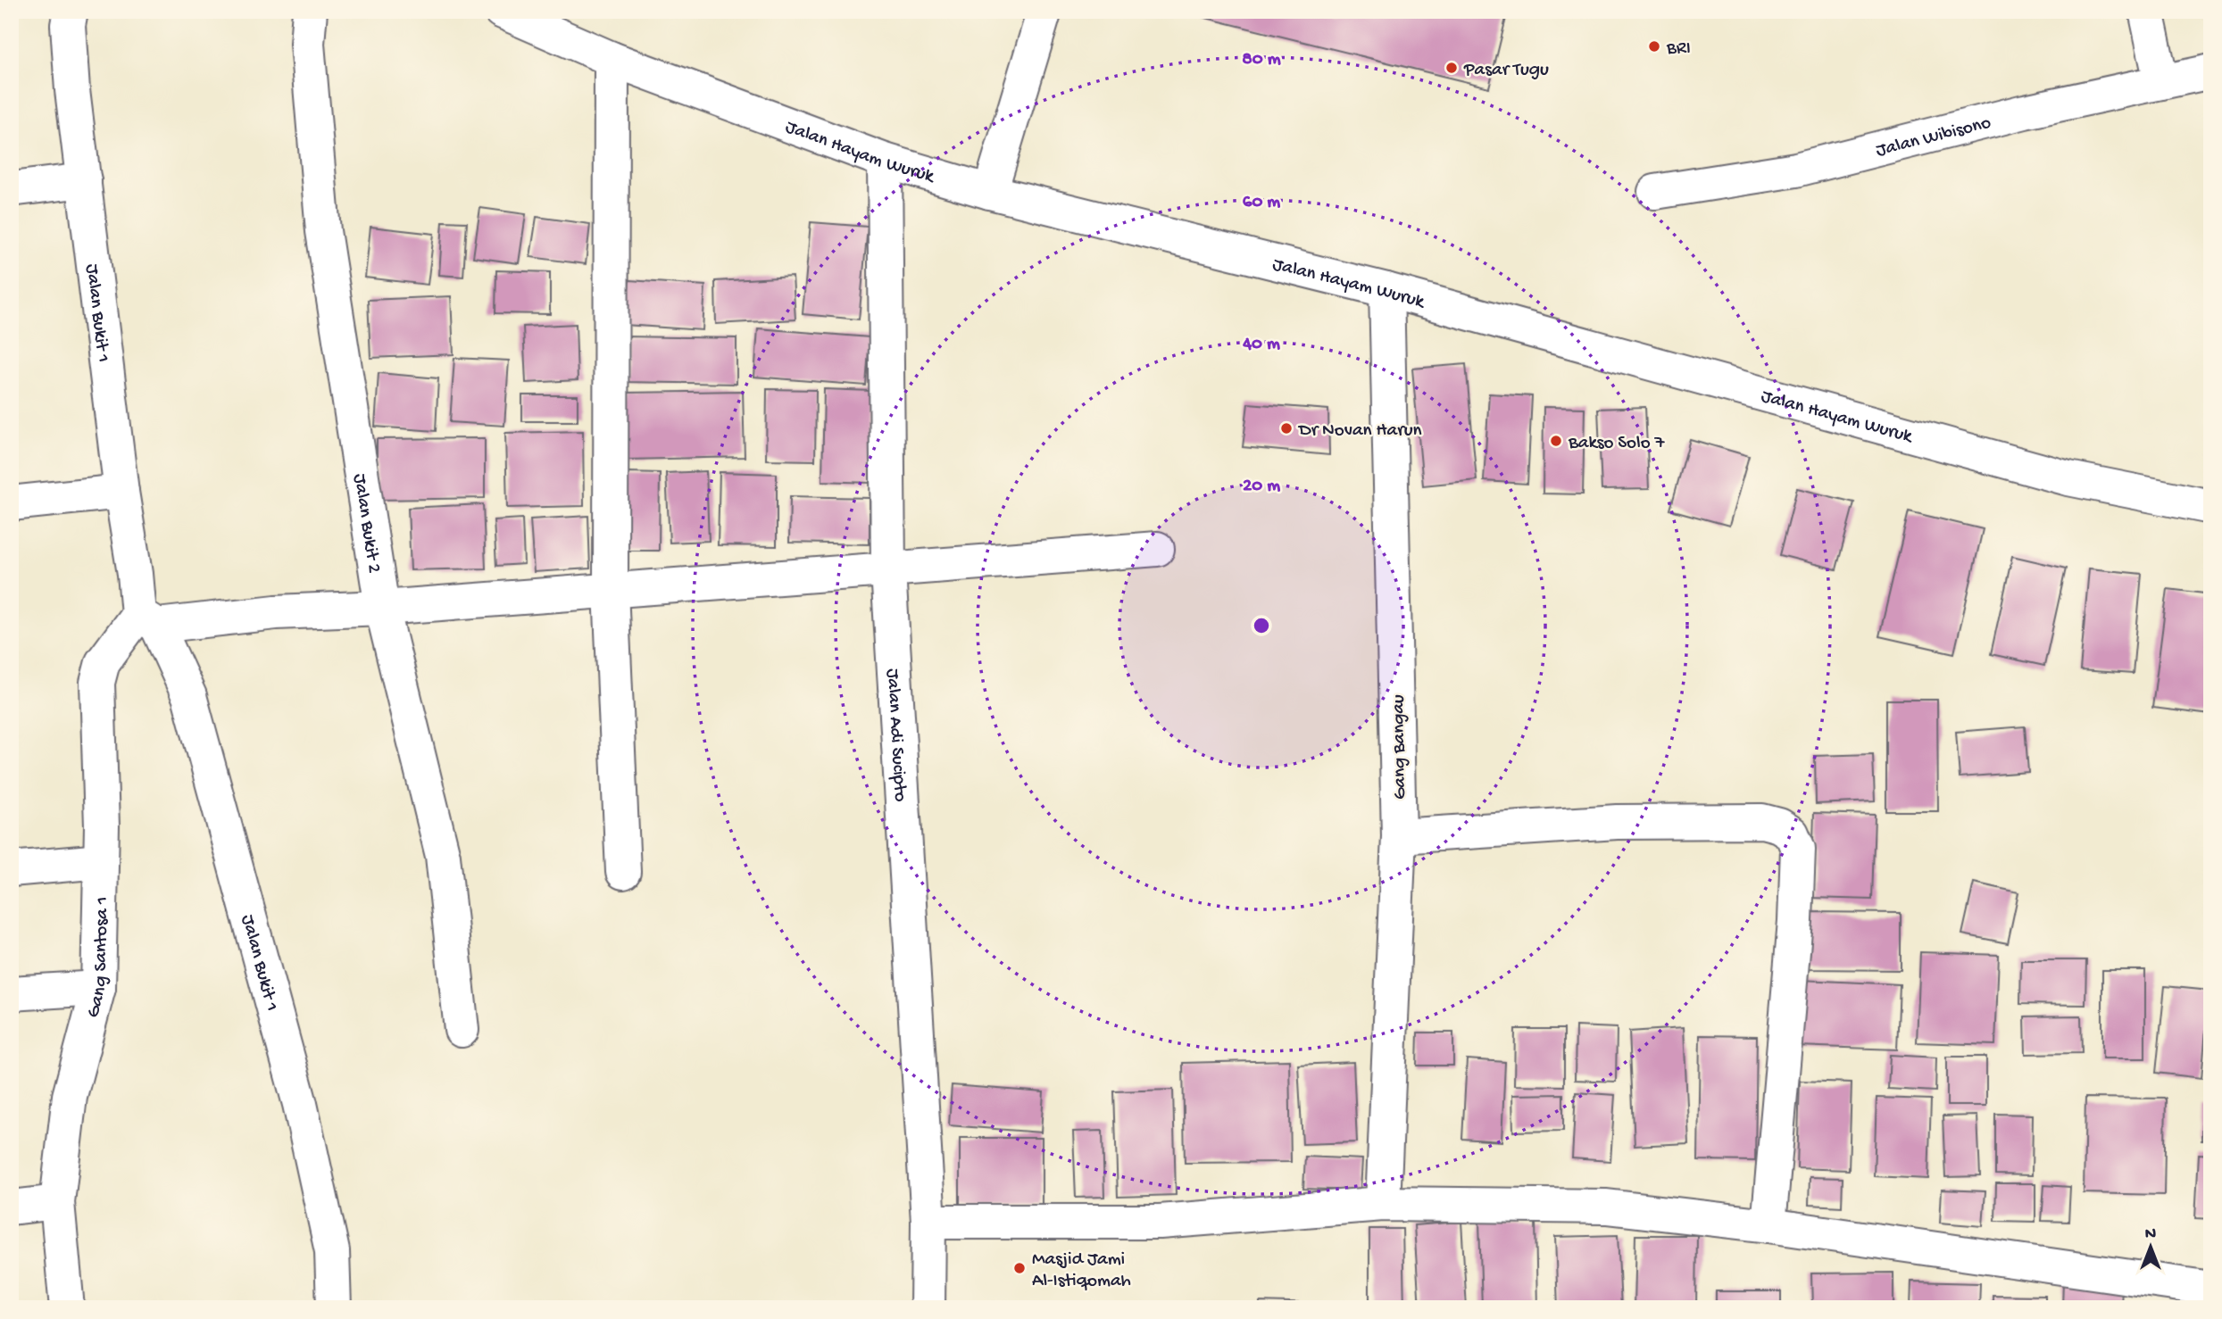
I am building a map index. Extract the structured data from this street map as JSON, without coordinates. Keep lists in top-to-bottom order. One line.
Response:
{"streets":{"street":["Jalan Wibisono","Jalan Hayam Wuruk","Jalan Bukit 1","Jalan Bukit 2","Jalan Adi Sucipto","Gang Bangau","Gang Santosa 1"]},"crossings":[["Jalan Hayam Wuruk","Jalan Adi Sucipto"],["Jalan Hayam Wuruk","Gang Bangau"],["Jalan Bukit 1","Gang Santosa 1"]],"places":["BRI","Pasar Tugu","Dr Novan Harun","Bakso Solo 7","Masjid Jami Al-Istiqomah"],"north":"top","rings":["80 m","60 m","40 m","20 m"]}
